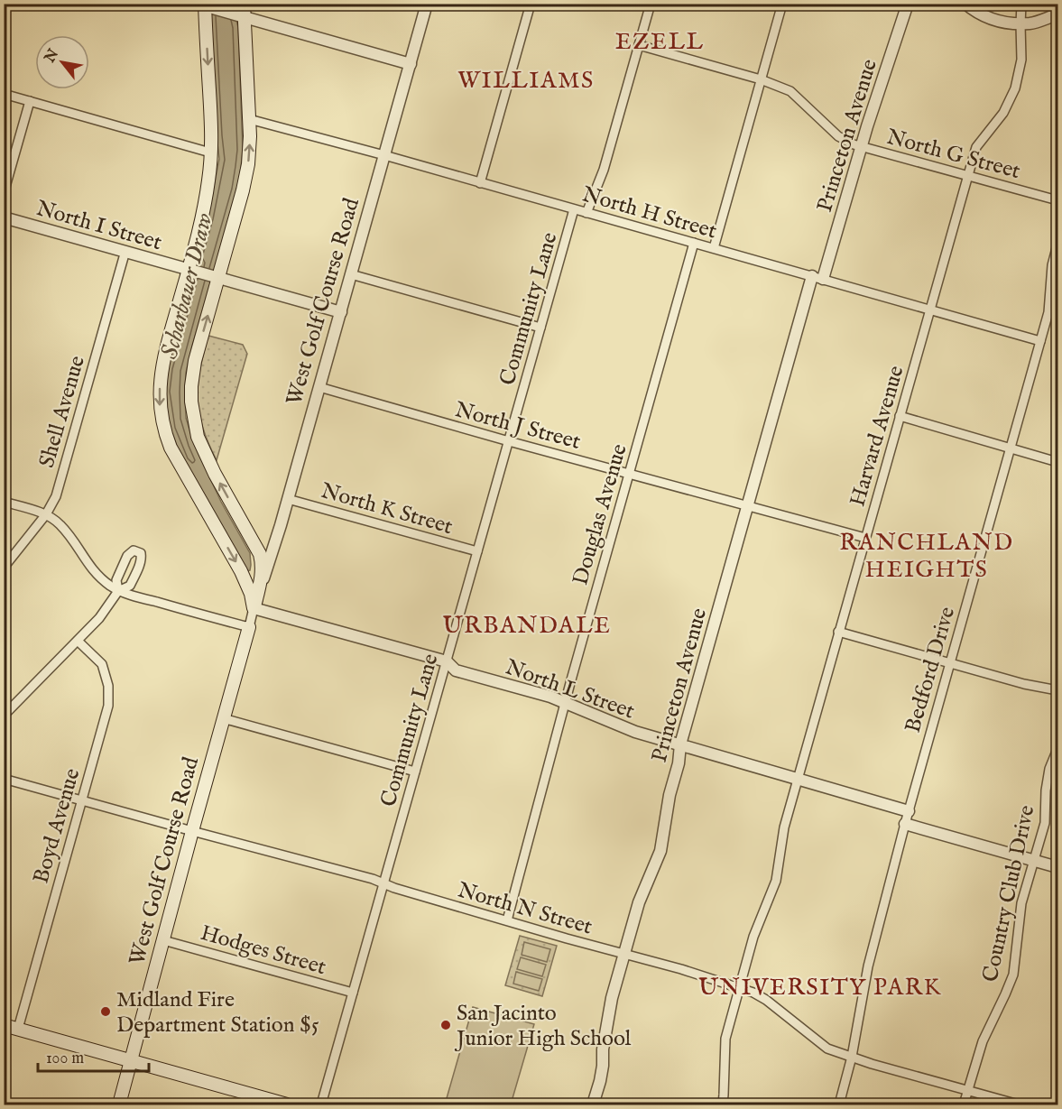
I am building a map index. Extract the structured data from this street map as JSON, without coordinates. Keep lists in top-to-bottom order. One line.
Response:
{"streets":{"main road":["West Golf Course Road"],"street":["Princeton Avenue","North G Street","North H Street","North I Street","Community Lane","Shell Avenue","North J Street","Harvard Avenue","North K Street","Douglas Avenue","Bedford Drive","North L Street","Boyd Avenue","Country Club Drive","North N Street","Hodges Street"]},"crossings":[["Princeton Avenue","North G Street"],["Princeton Avenue","North H Street"],["Princeton Avenue","North J Street"],["Princeton Avenue","North L Street"],["Princeton Avenue","North N Street"],["North G Street","Harvard Avenue"],["North H Street","West Golf Course Road"],["North H Street","Community Lane"],["North H Street","Harvard Avenue"],["North H Street","Douglas Avenue"],["North H Street","Bedford Drive"],["North I Street","West Golf Course Road"],["North I Street","Shell Avenue"],["West Golf Course Road","North J Street"],["West Golf Course Road","North K Street"],["West Golf Course Road","North L Street"],["West Golf Course Road","North N Street"],["West Golf Course Road","Hodges Street"],["Community Lane","North J Street"],["Community Lane","North K Street"],["Community Lane","North L Street"],["Community Lane","North N Street"],["Community Lane","Hodges Street"],["North J Street","Harvard Avenue"],["North J Street","Douglas Avenue"],["Harvard Avenue","North L Street"],["Harvard Avenue","North N Street"],["Douglas Avenue","North L Street"],["Douglas Avenue","North N Street"],["Bedford Drive","North L Street"],["Bedford Drive","North N Street"],["Boyd Avenue","North N Street"],["Country Club Drive","North N Street"]],"districts":["EZELL","WILLIAMS","RANCHLAND HEIGHTS","URBANDALE","UNIVERSITY PARK"],"water":["Scharbauer Draw"],"places":["Midland Fire Department Station $5","San Jacinto Junior High School"],"scale_bar":"100 m","north":"top left"}
